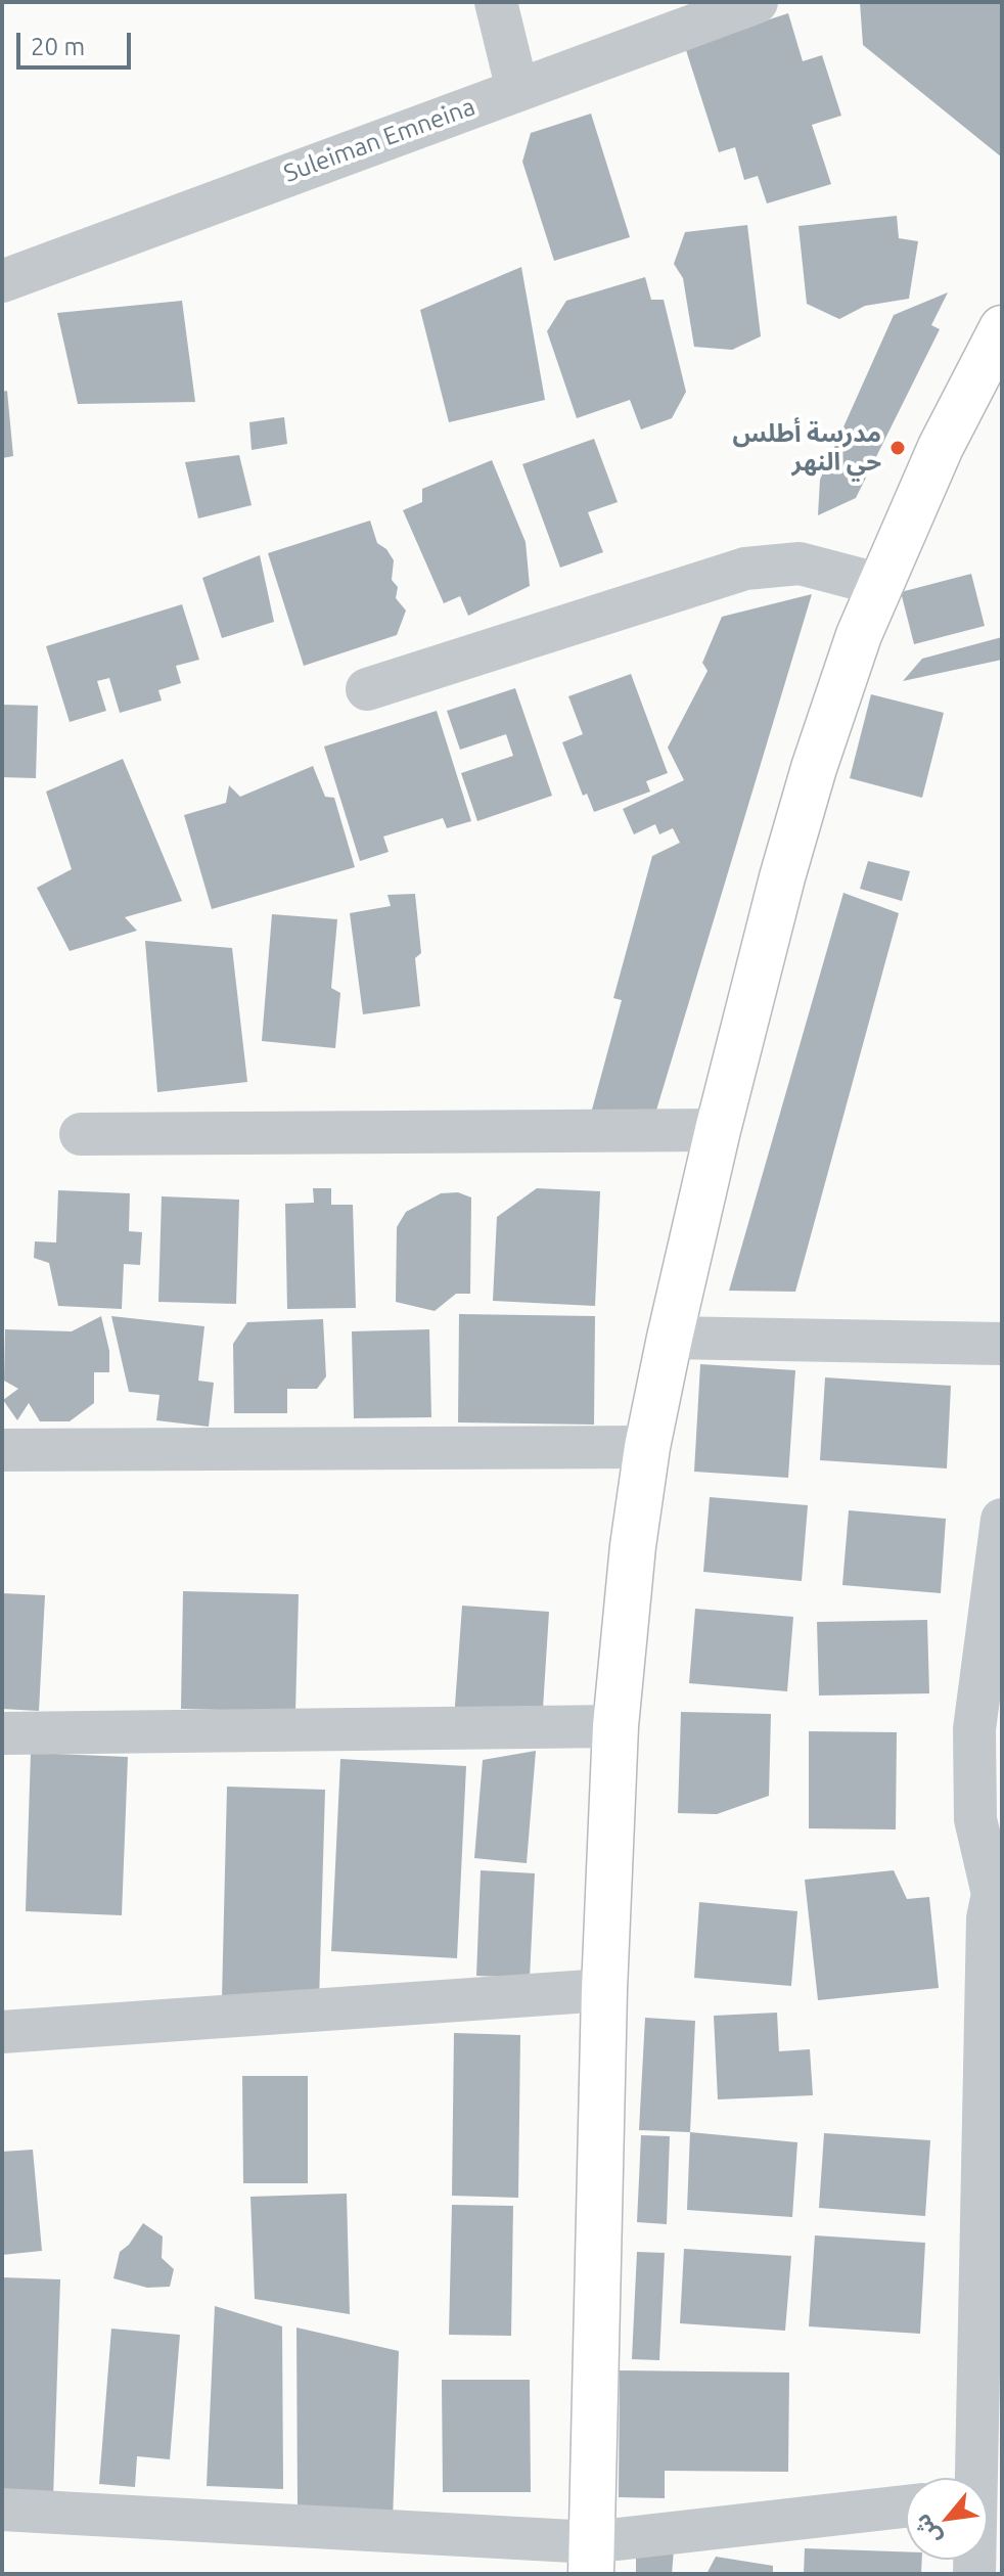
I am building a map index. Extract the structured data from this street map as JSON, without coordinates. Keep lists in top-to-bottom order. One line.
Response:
{"streets":{"street":["Suleiman Emneina"]},"places":["مدرسة أطلس حي النهر"],"scale_bar":"20 m","north":"bottom left"}
